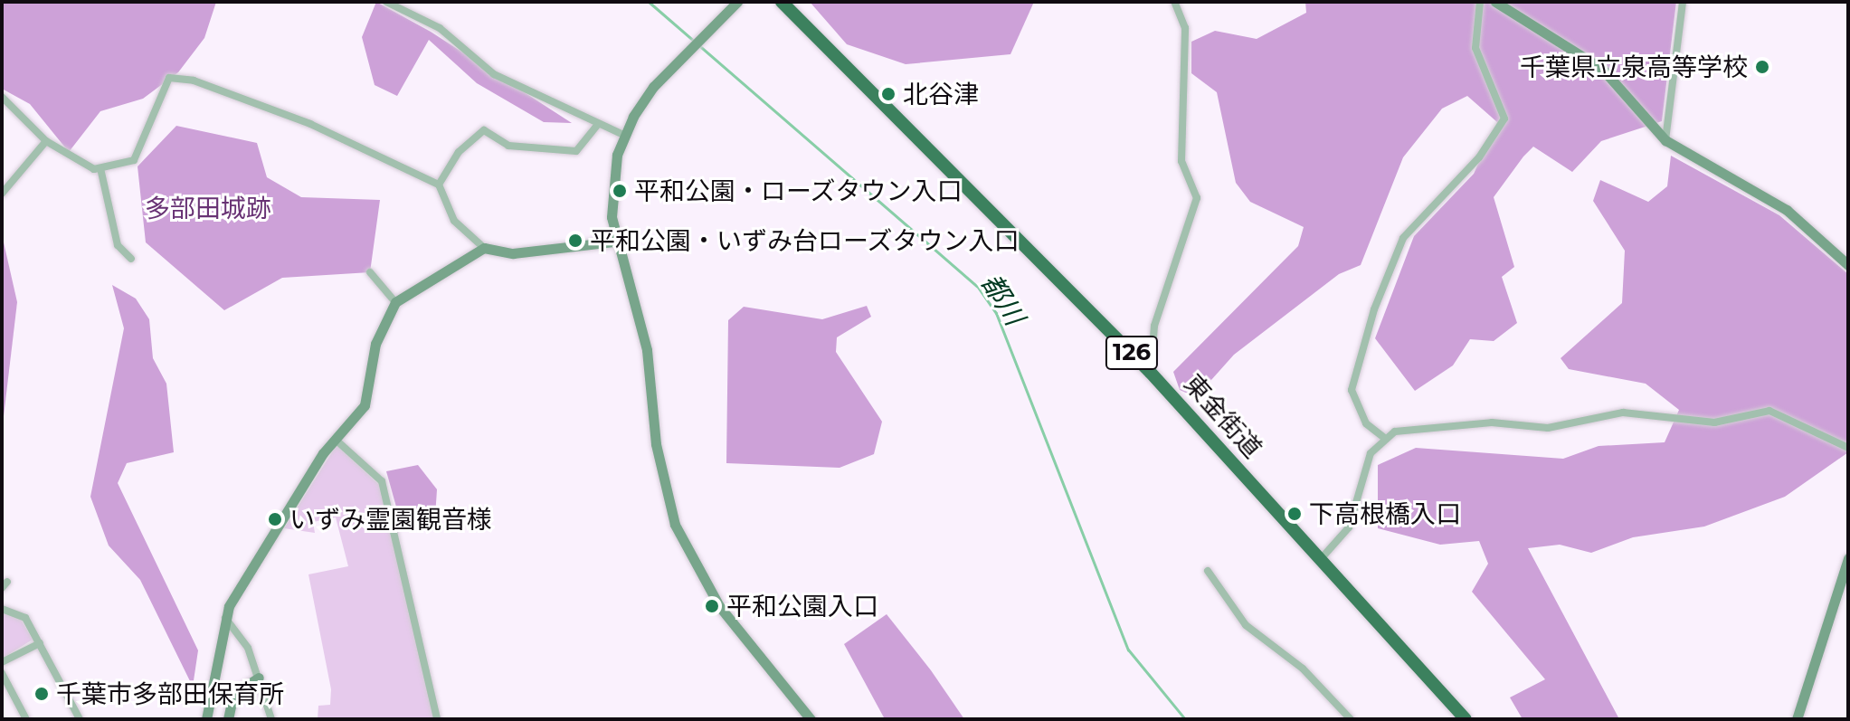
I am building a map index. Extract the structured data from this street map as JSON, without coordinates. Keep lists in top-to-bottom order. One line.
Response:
{"streets":{"highway":["126","東金街道"]},"water":["都川"],"parks":["多部田城跡"],"places":["千葉県立泉高等学校","北谷津","平和公園・ローズタウン入口","平和公園・いずみ台ローズタウン入口","下高根橋入口","いずみ霊園観音様","平和公園入口","千葉市多部田保育所"]}
